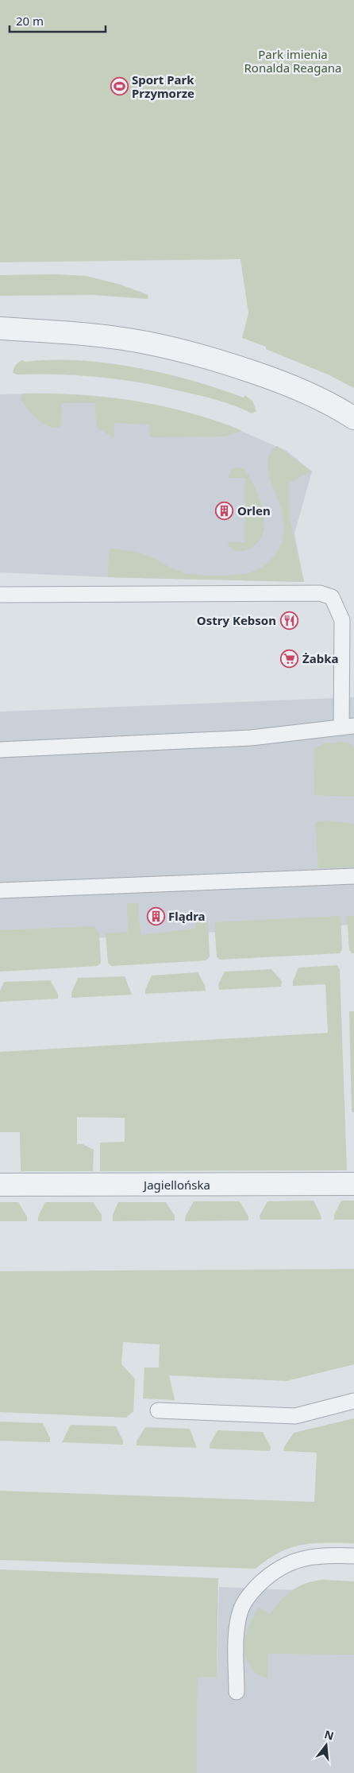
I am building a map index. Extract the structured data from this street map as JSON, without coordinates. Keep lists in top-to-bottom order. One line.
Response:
{"streets":{"street":["Jagiellońska"]},"parks":["Park imienia Ronalda Reagana"],"places":{"sports":["Sport Park Przymorze"],"building":["Orlen","Flądra"],"restaurant":["Ostry Kebson"],"supermarket":["Żabka"]},"scale_bar":"20 m","north":"top"}
